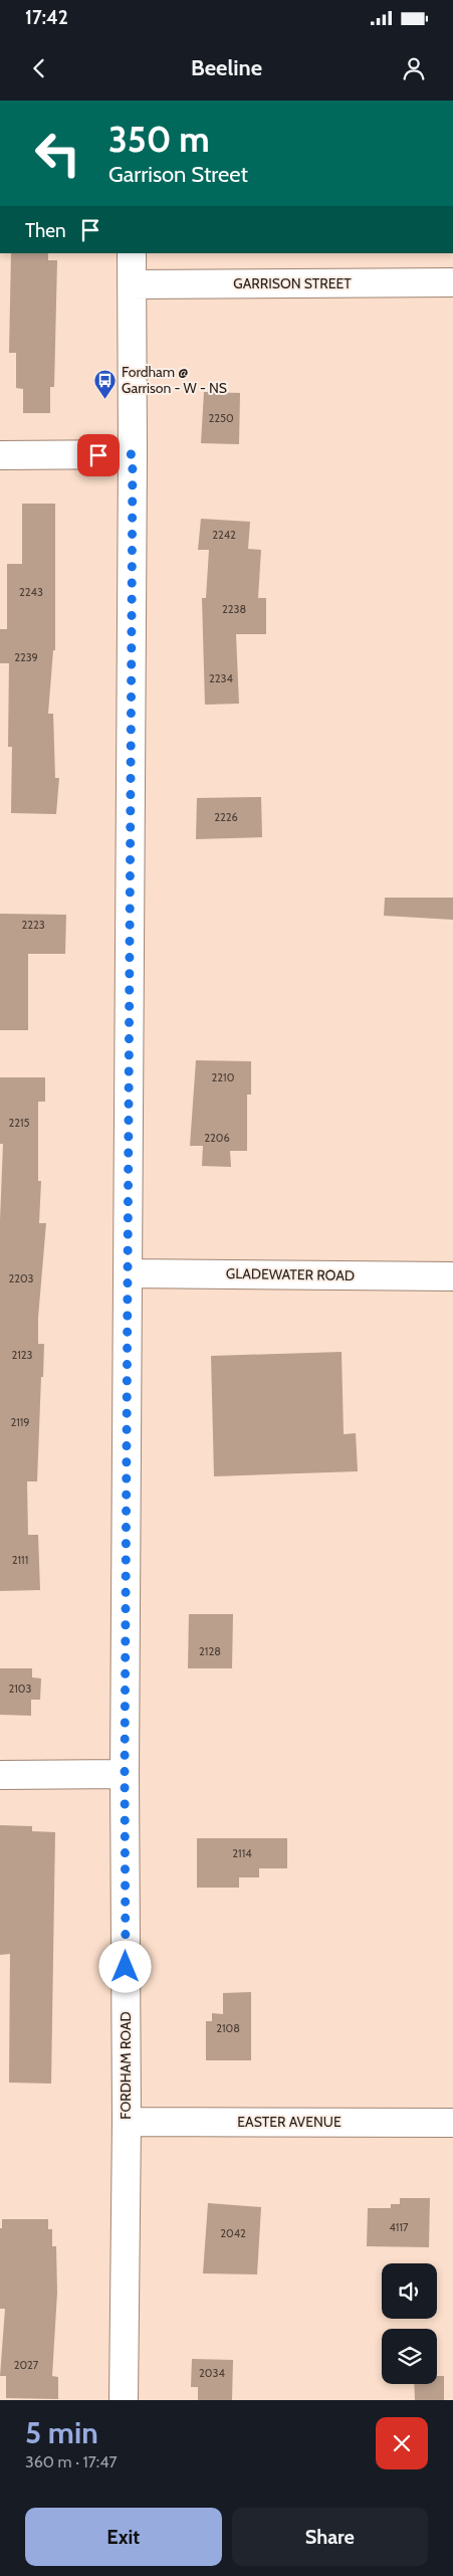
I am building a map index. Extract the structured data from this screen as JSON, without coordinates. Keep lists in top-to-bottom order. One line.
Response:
{"streets":{"street":["GARRISON STREET","GLADEWATER ROAD","FORDHAM ROAD","EASTER AVENUE"]},"crossings":[["GARRISON STREET","FORDHAM ROAD"],["GLADEWATER ROAD","FORDHAM ROAD"],["FORDHAM ROAD","EASTER AVENUE"]],"places":{"bus stop":["Fordham @ Garrison - W - NS"]},"house_numbers":["2250","2242","2243","2238","2239","2234","2226","2223","2210","2215","2206","2203","2123","2119","2111","2128","2103","2114","2108","4117","2042","2027","2034"],"page":{"status":"17:42","header":"Beeline","turn":["350 m","Garrison Street"],"then":"Then","heading":["5 min","360 m · 17:47"],"buttons":["Exit","Share"]}}
